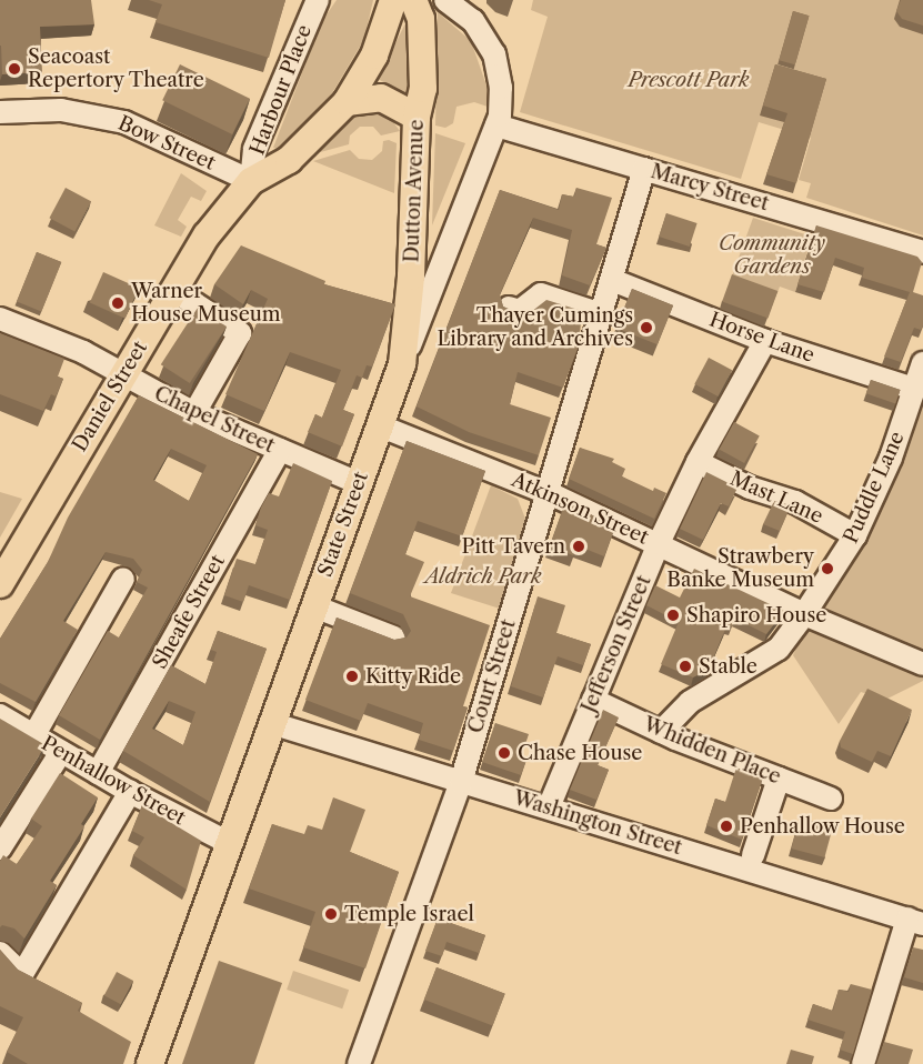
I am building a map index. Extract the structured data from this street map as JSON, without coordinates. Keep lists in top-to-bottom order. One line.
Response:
{"streets":{"main road":["Dutton Avenue","Daniel Street","State Street"],"street":["Harbour Place","Bow Street","Marcy Street","Horse Lane","Chapel Street","Puddle Lane","Mast Lane","Atkinson Street","Sheafe Street","Jefferson Street","Court Street","Whidden Place","Penhallow Street","Washington Street"]},"crossings":[["Harbour Place","Bow Street"],["Harbour Place","Daniel Street"],["Bow Street","Daniel Street"],["Marcy Street","State Street"],["Marcy Street","Court Street"],["Dutton Avenue","State Street"],["Horse Lane","Puddle Lane"],["Horse Lane","Jefferson Street"],["Horse Lane","Court Street"],["Daniel Street","Chapel Street"],["Chapel Street","State Street"],["Chapel Street","Sheafe Street"],["Puddle Lane","Mast Lane"],["Puddle Lane","Atkinson Street"],["Puddle Lane","Whidden Place"],["Mast Lane","Jefferson Street"],["Atkinson Street","State Street"],["Atkinson Street","Jefferson Street"],["Atkinson Street","Court Street"],["State Street","Penhallow Street"],["State Street","Washington Street"],["Sheafe Street","Penhallow Street"],["Jefferson Street","Whidden Place"],["Jefferson Street","Washington Street"],["Court Street","Washington Street"]],"parks":["Prescott Park","Community Gardens","Aldrich Park"],"places":["Seacoast Repertory Theatre","Warner House Museum","Thayer Cumings Library and Archives","Pitt Tavern","Strawbery Banke Museum","Shapiro House","Stable","Kitty Ride","Chase House","Penhallow House","Temple Israel"]}
